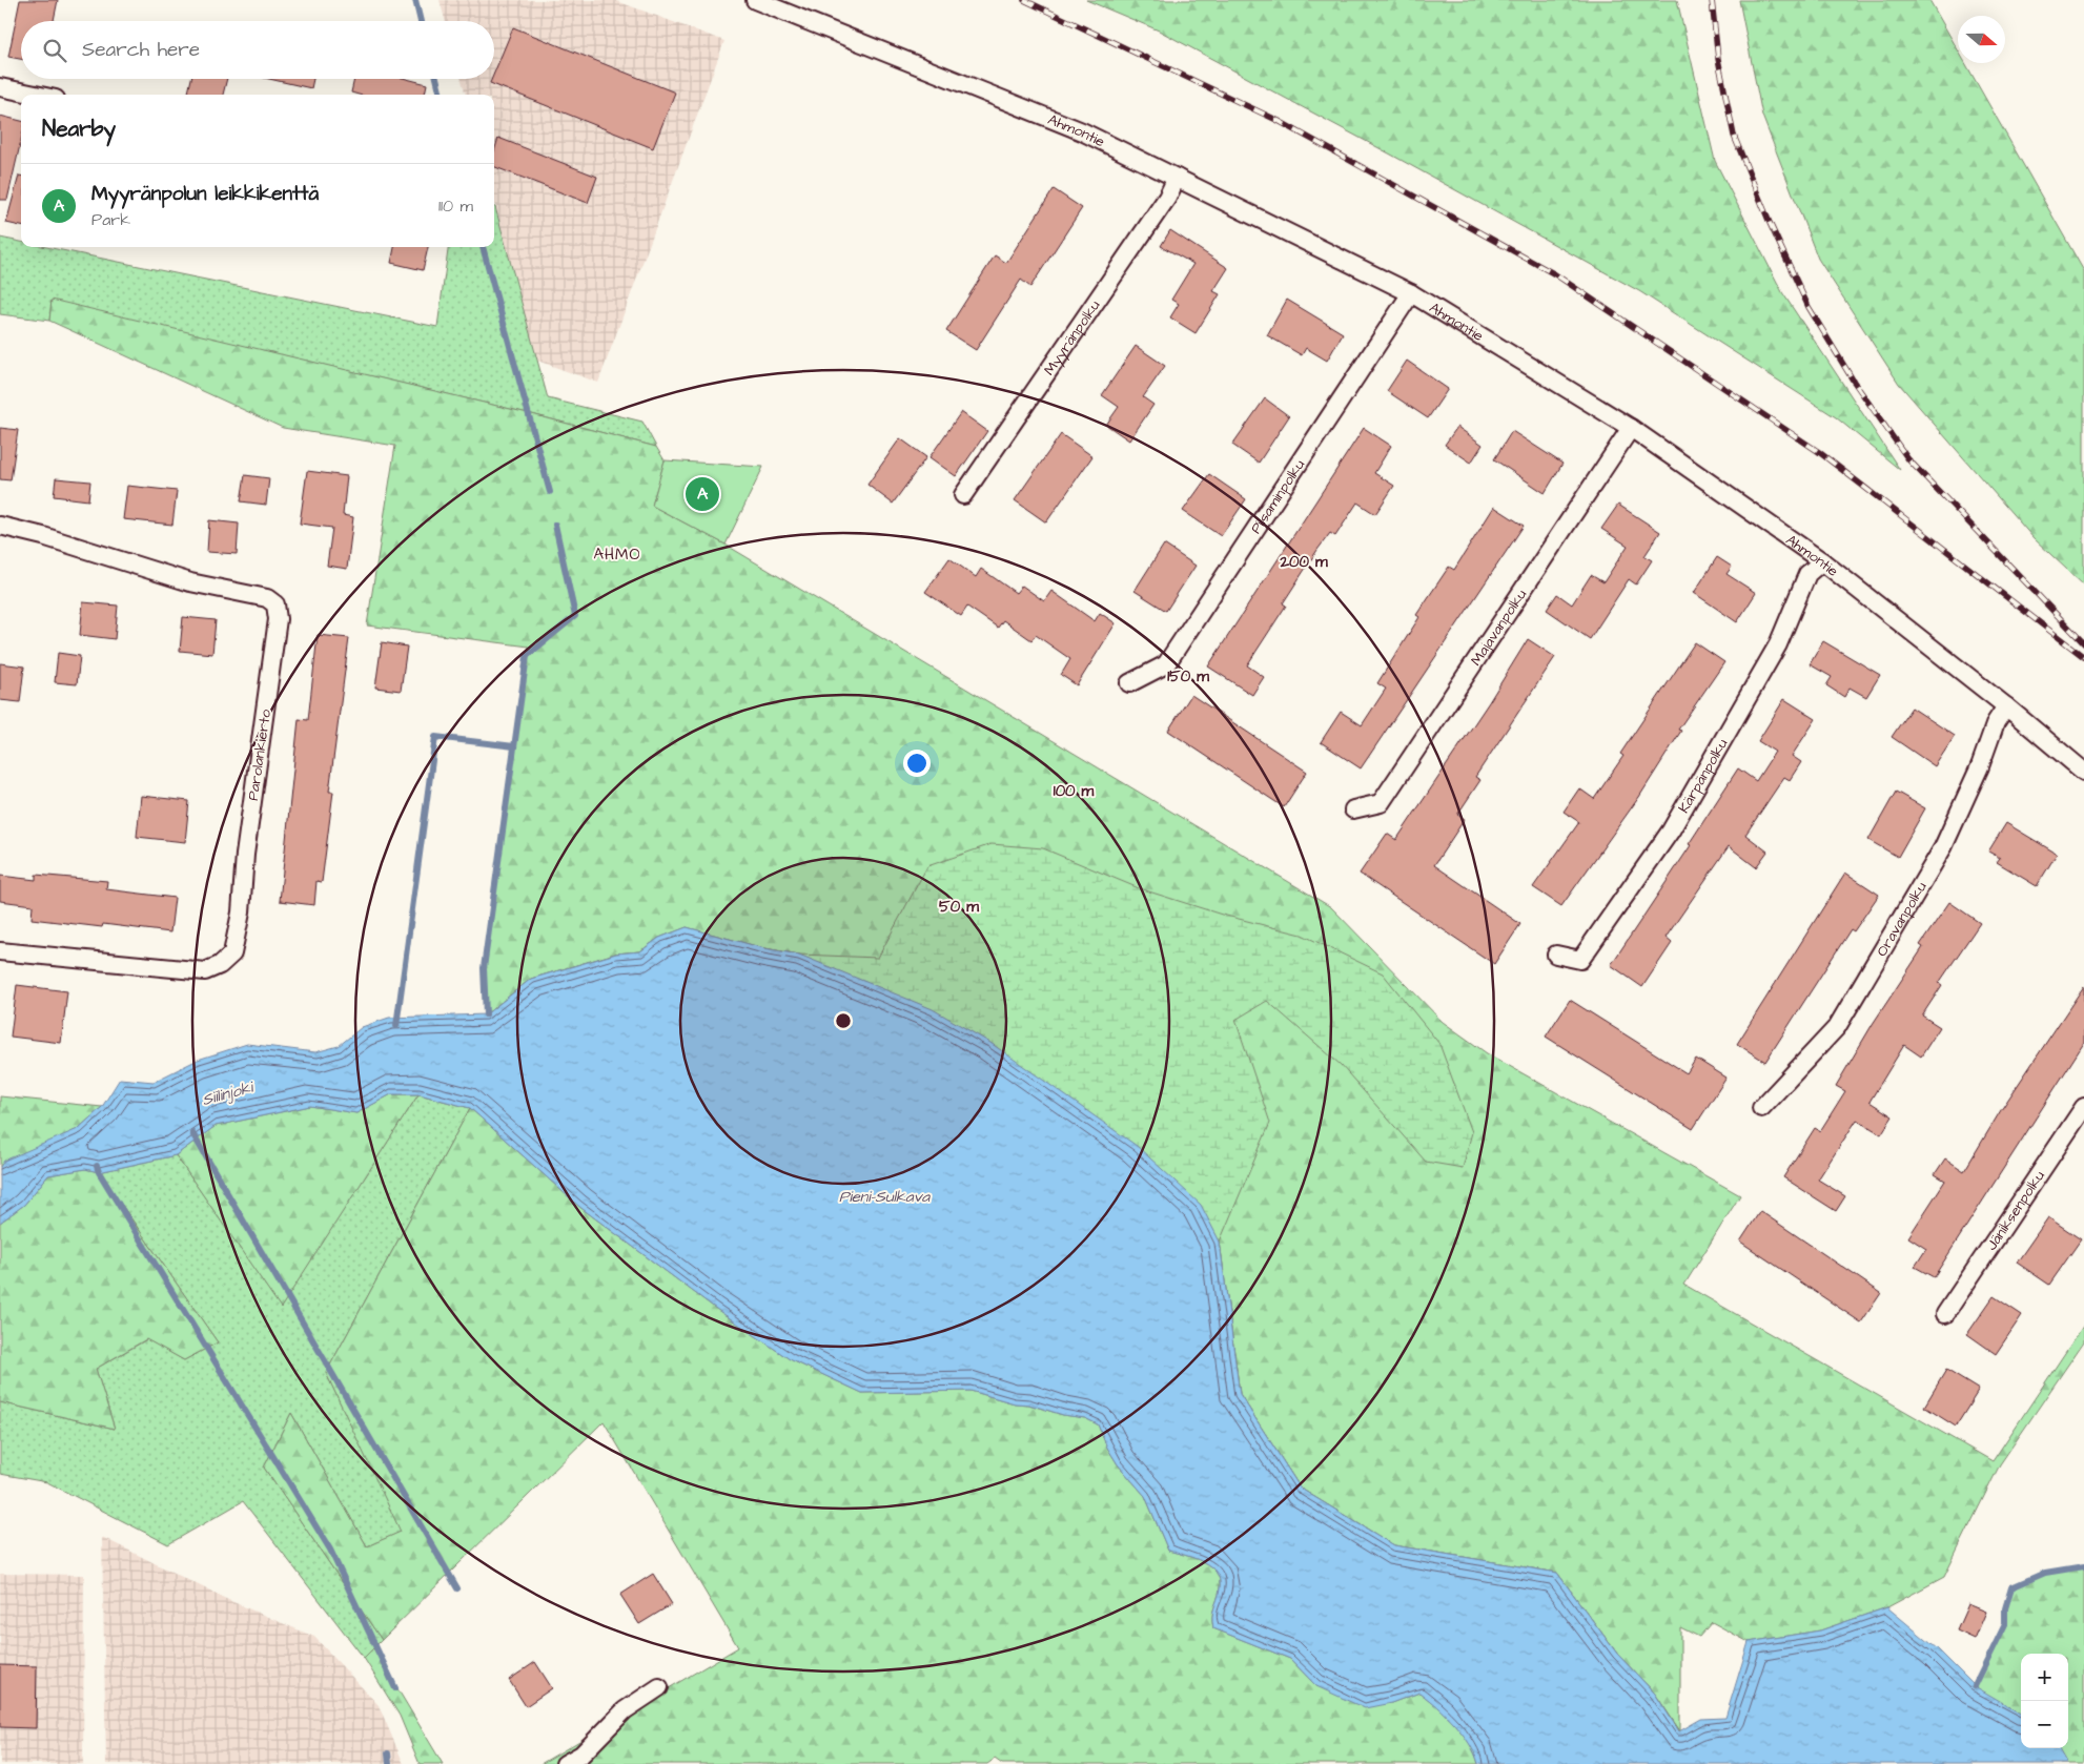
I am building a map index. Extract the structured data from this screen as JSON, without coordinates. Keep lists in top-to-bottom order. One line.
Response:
{"streets":{"street":["Ahmontie","Myyränpolku","Piisaminpolku","Majavanpolku","Parolankierto","Kärpänpolku","Oravanpolku","Jäniksenpolku"]},"crossings":[["Ahmontie","Myyränpolku"],["Ahmontie","Piisaminpolku"],["Ahmontie","Majavanpolku"],["Ahmontie","Kärpänpolku"],["Ahmontie","Oravanpolku"]],"districts":["AHMO"],"water":["Siilinjoki","Pieni-Sulkava"],"north":"right","page":{"search":"Search here","heading":"Nearby","list":[{"mark":"A","name":"Myyränpolun leikkikenttä","note":"Park","value":"110 m"}],"pins":"A","map_buttons":["+","−"]},"rings":["200 m","150 m","100 m","50 m"]}
